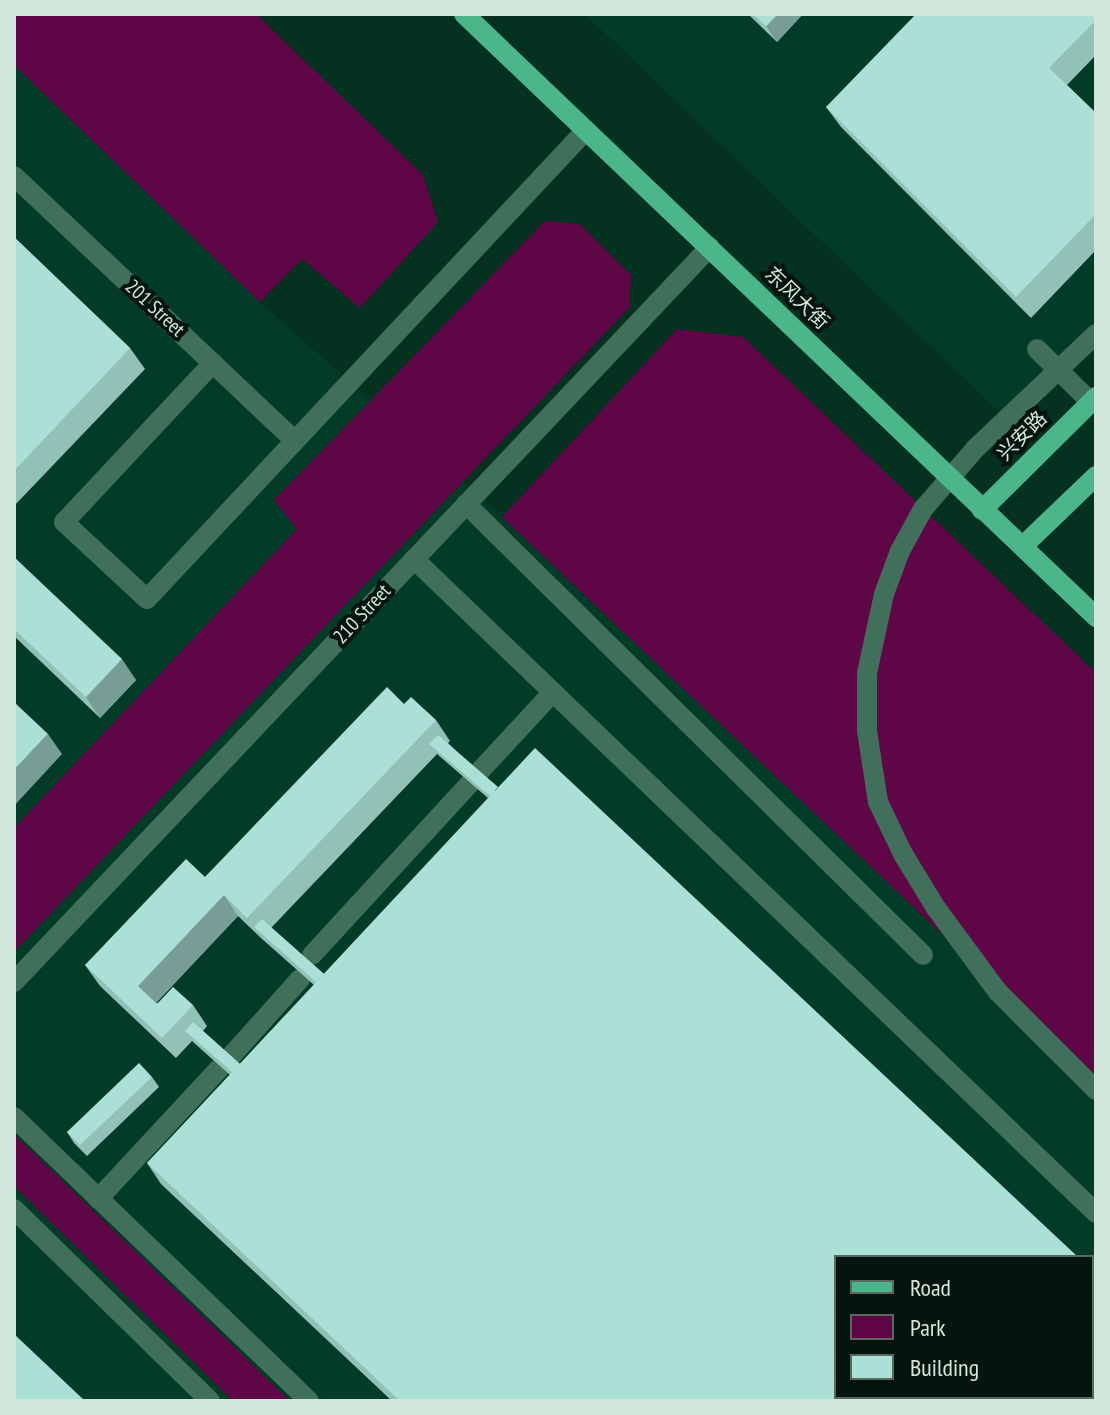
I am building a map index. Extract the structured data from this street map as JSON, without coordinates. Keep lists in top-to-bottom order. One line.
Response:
{"streets":{"main road":["东风大街","兴安路"],"lane":["201 Street","210 Street"]},"crossings":[["东风大街","兴安路"],["东风大街","210 Street"]],"legend":["Road","Park","Building"]}
